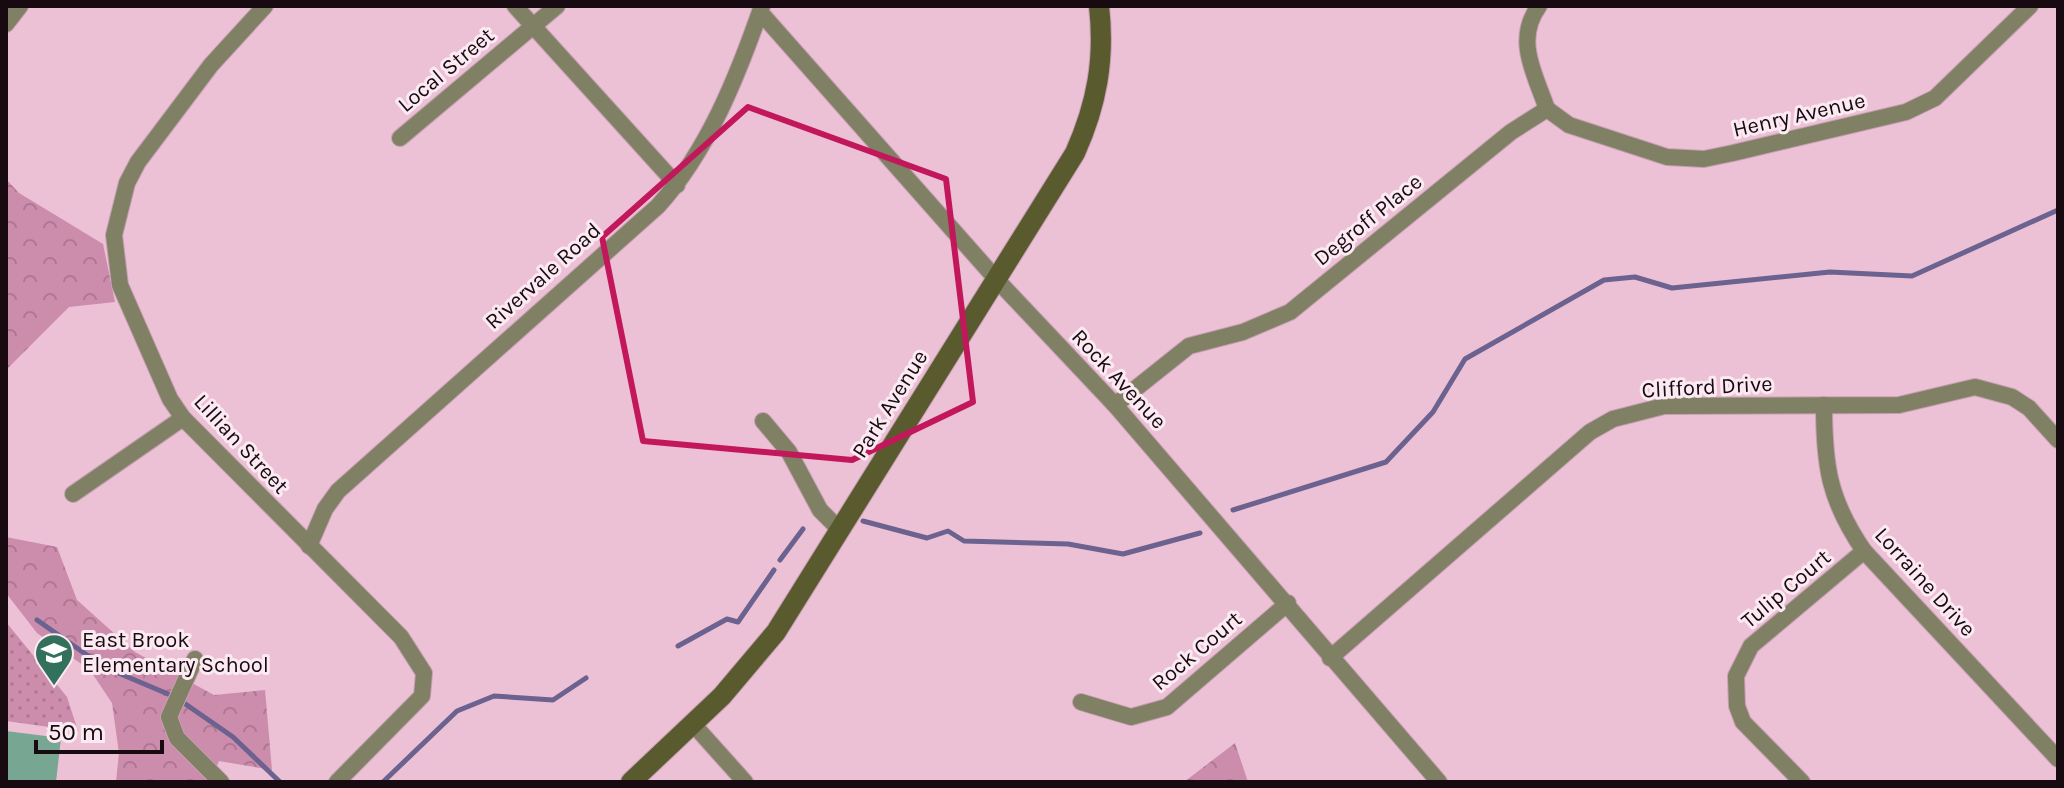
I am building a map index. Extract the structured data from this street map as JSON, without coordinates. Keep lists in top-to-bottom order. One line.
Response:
{"streets":{"street":["Local Street","Henry Avenue","Degroff Place","Rivervale Road","Rock Avenue","Clifford Drive","Park Avenue","Lillian Street","Lorraine Drive","Tulip Court","Rock Court"]},"crossings":[["Henry Avenue","Degroff Place"],["Degroff Place","Rock Avenue"],["Rivervale Road","Rock Avenue"],["Rivervale Road","Lillian Street"],["Rock Avenue","Clifford Drive"],["Rock Avenue","Park Avenue"],["Rock Avenue","Rock Court"],["Clifford Drive","Lorraine Drive"],["Lorraine Drive","Tulip Court"]],"places":{"school or university":["East Brook Elementary School"]},"scale_bar":"50 m"}
